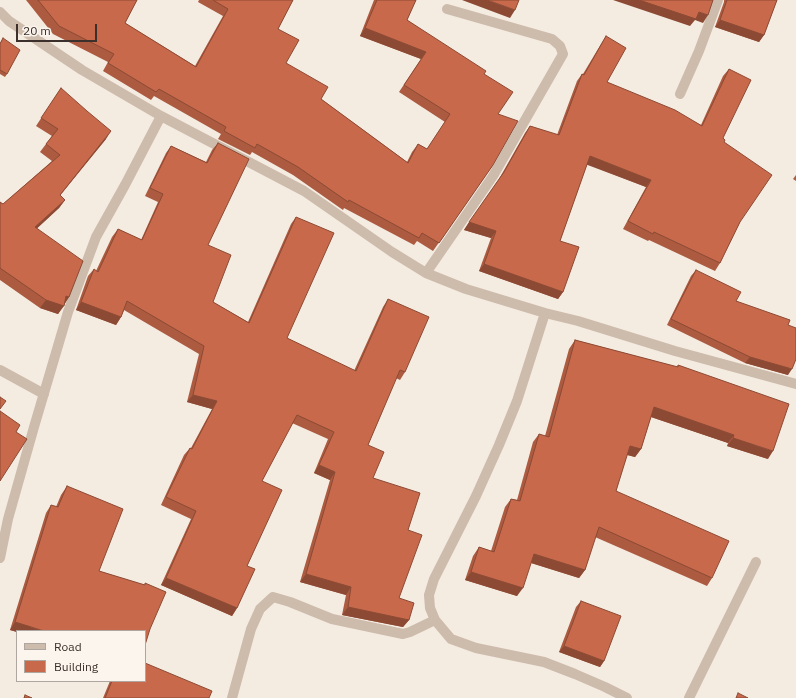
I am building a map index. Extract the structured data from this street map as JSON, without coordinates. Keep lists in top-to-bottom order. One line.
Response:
{"legend":["Road","Building"],"scale_bar":"20 m"}
